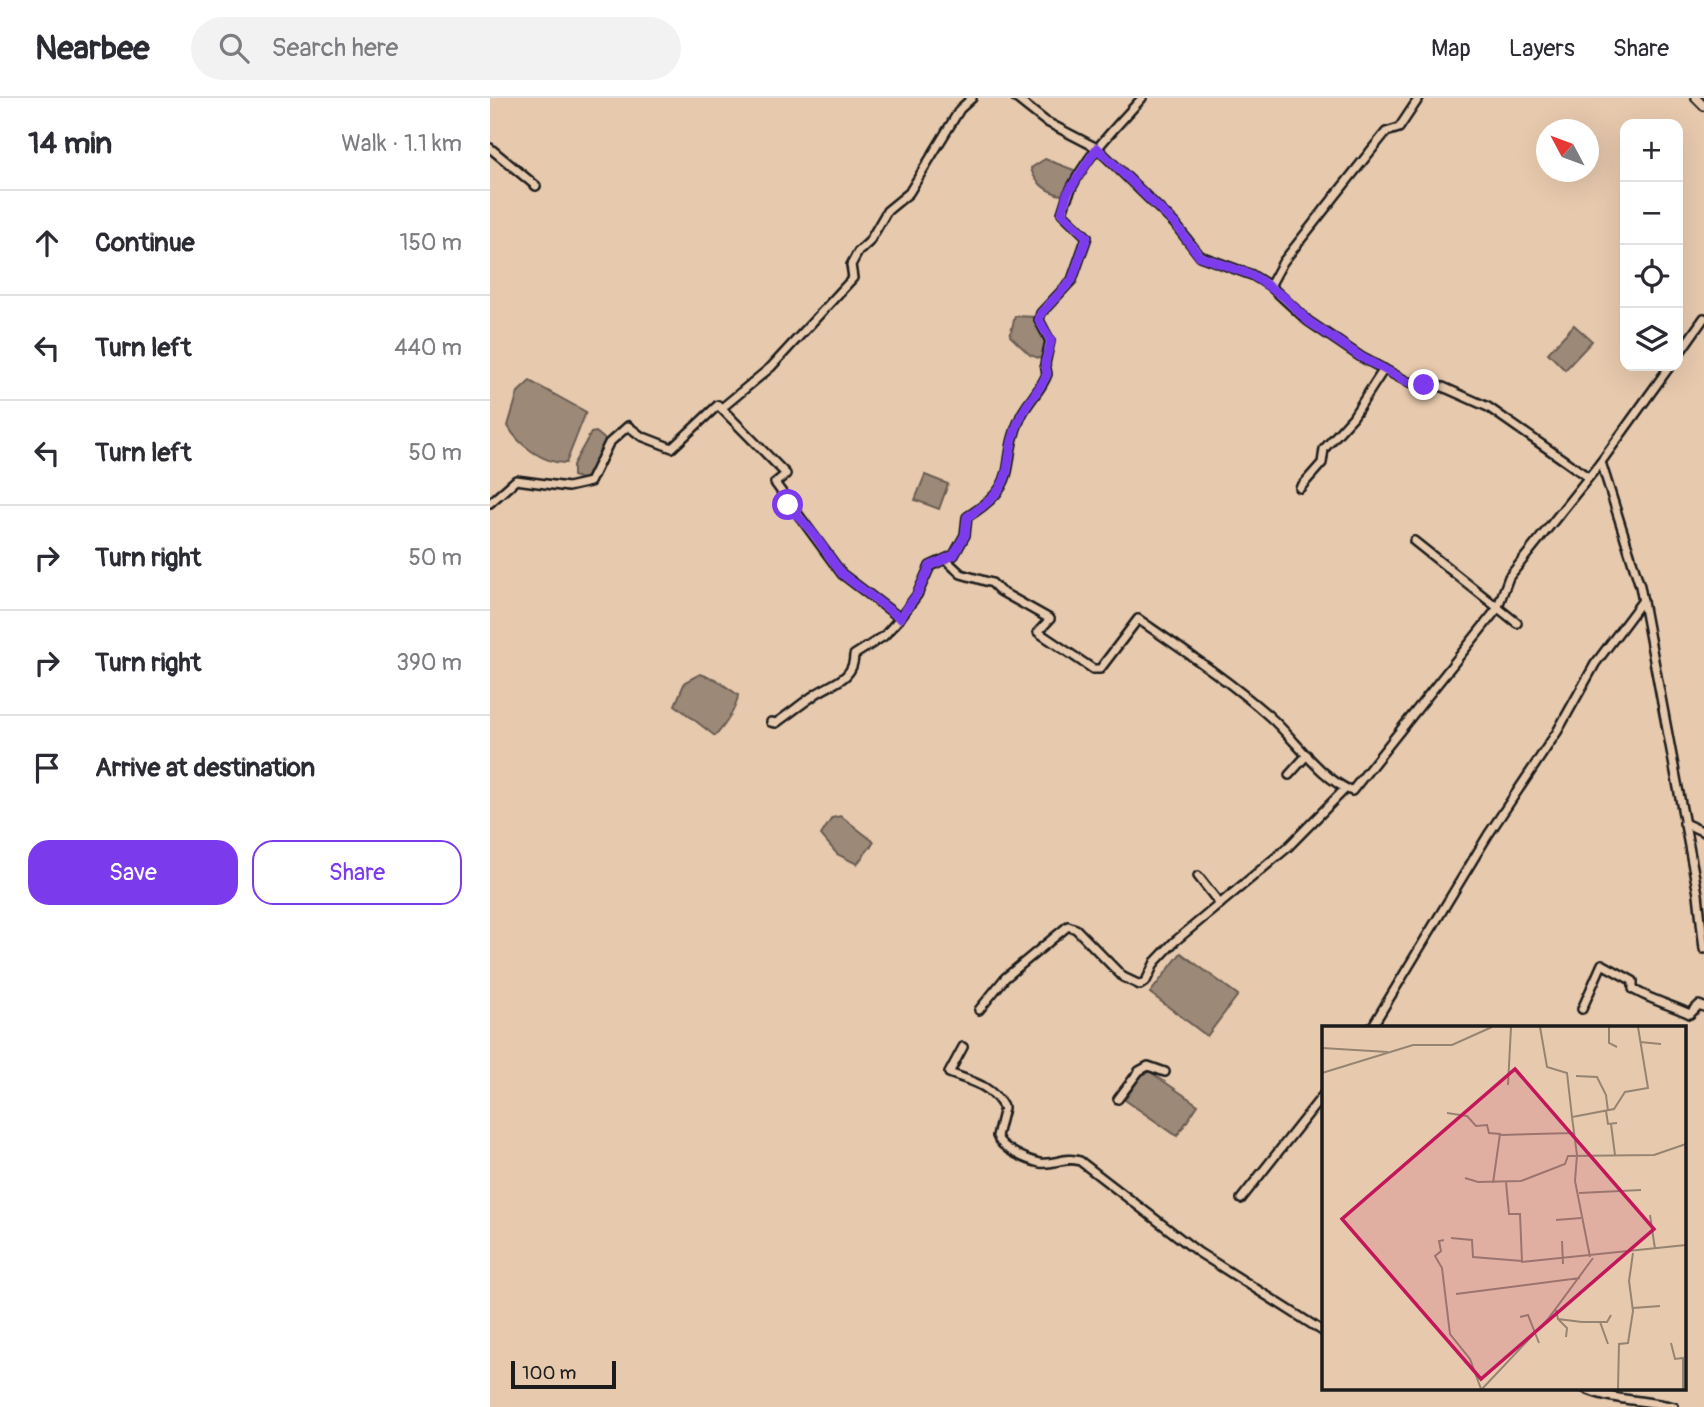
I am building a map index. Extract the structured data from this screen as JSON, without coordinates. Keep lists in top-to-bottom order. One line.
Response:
{"scale_bar":"100 m","north":"top left","page":{"header":"Nearbee","search":"Search here","nav":["Map","Layers","Share"],"heading":["14 min","Walk · 1.1 km"],"map_buttons":["+","−"],"list":[["Continue","150 m"],["Turn left","440 m"],["Turn left","50 m"],["Turn right","50 m"],["Turn right","390 m"],"Arrive at destination"],"buttons":["Save","Share"],"scale":"100 m"}}
